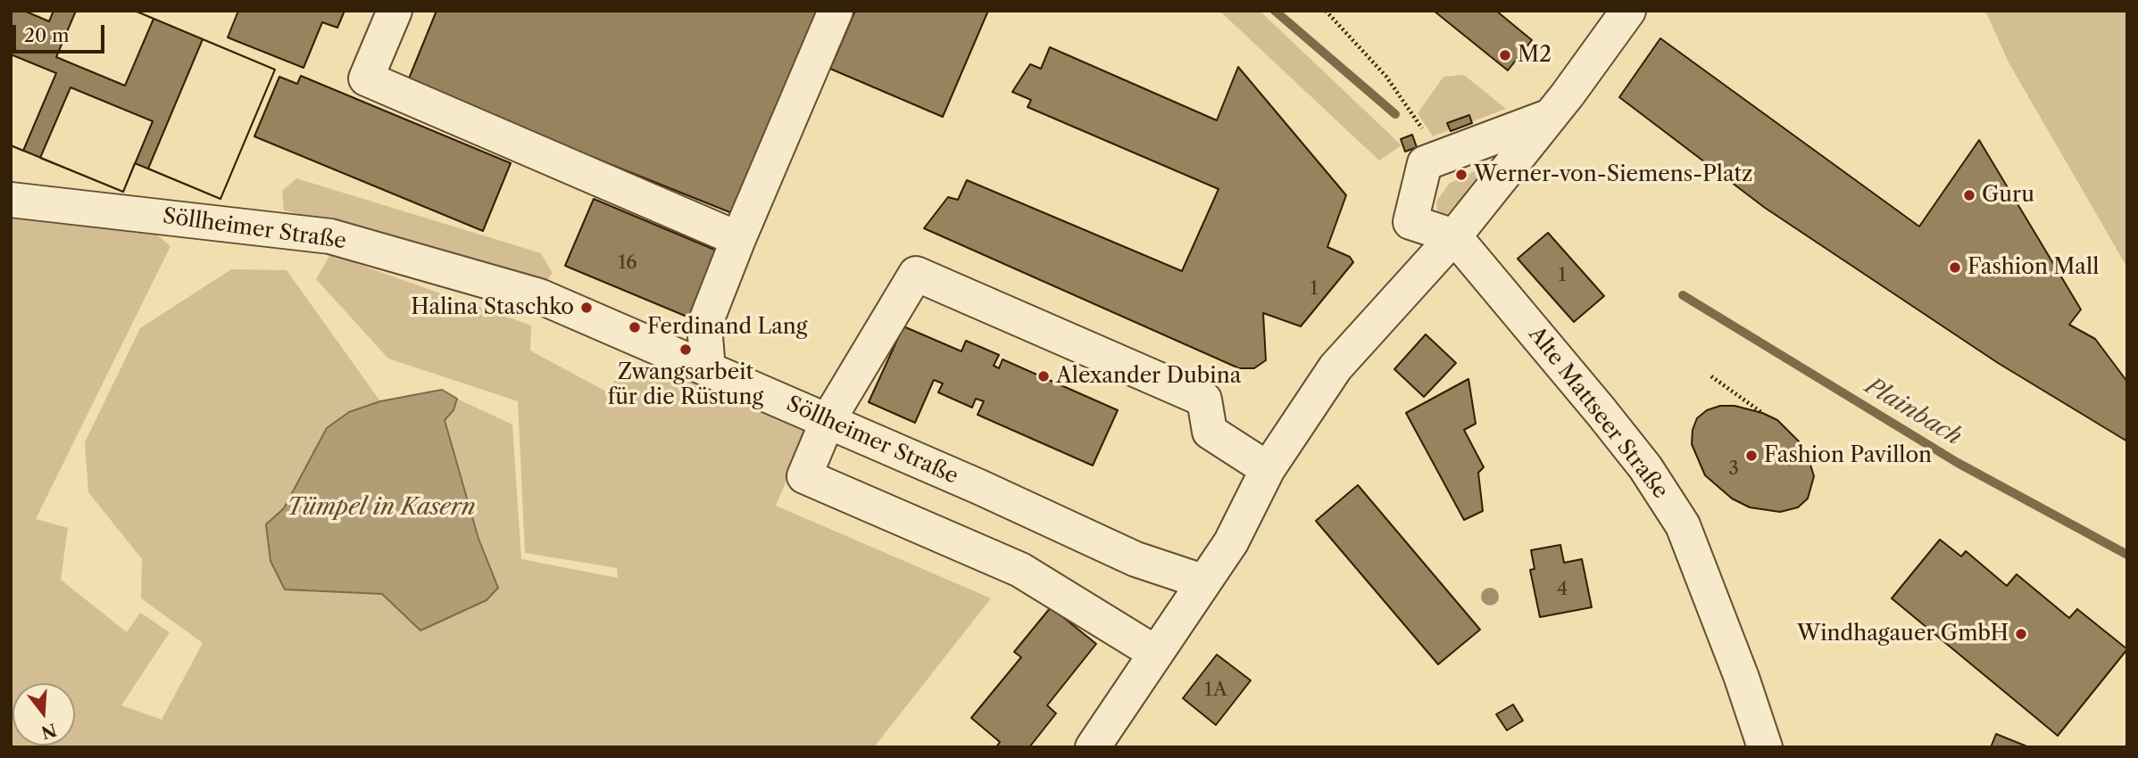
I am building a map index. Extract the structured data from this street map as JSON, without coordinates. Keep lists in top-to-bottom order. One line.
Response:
{"streets":{"street":["Söllheimer Straße","Alte Mattseer Straße"]},"water":["Plainbach","Tümpel in Kasern"],"places":["M2","Werner-von-Siemens-Platz","Guru","Fashion Mall","Halina Staschko","Ferdinand Lang","Zwangsarbeit für die Rüstung","Alexander Dubina","Fashion Pavillon","Windhagauer GmbH"],"house_numbers":["16","1","1","3","4","1A"],"scale_bar":"20 m","north":"bottom"}
